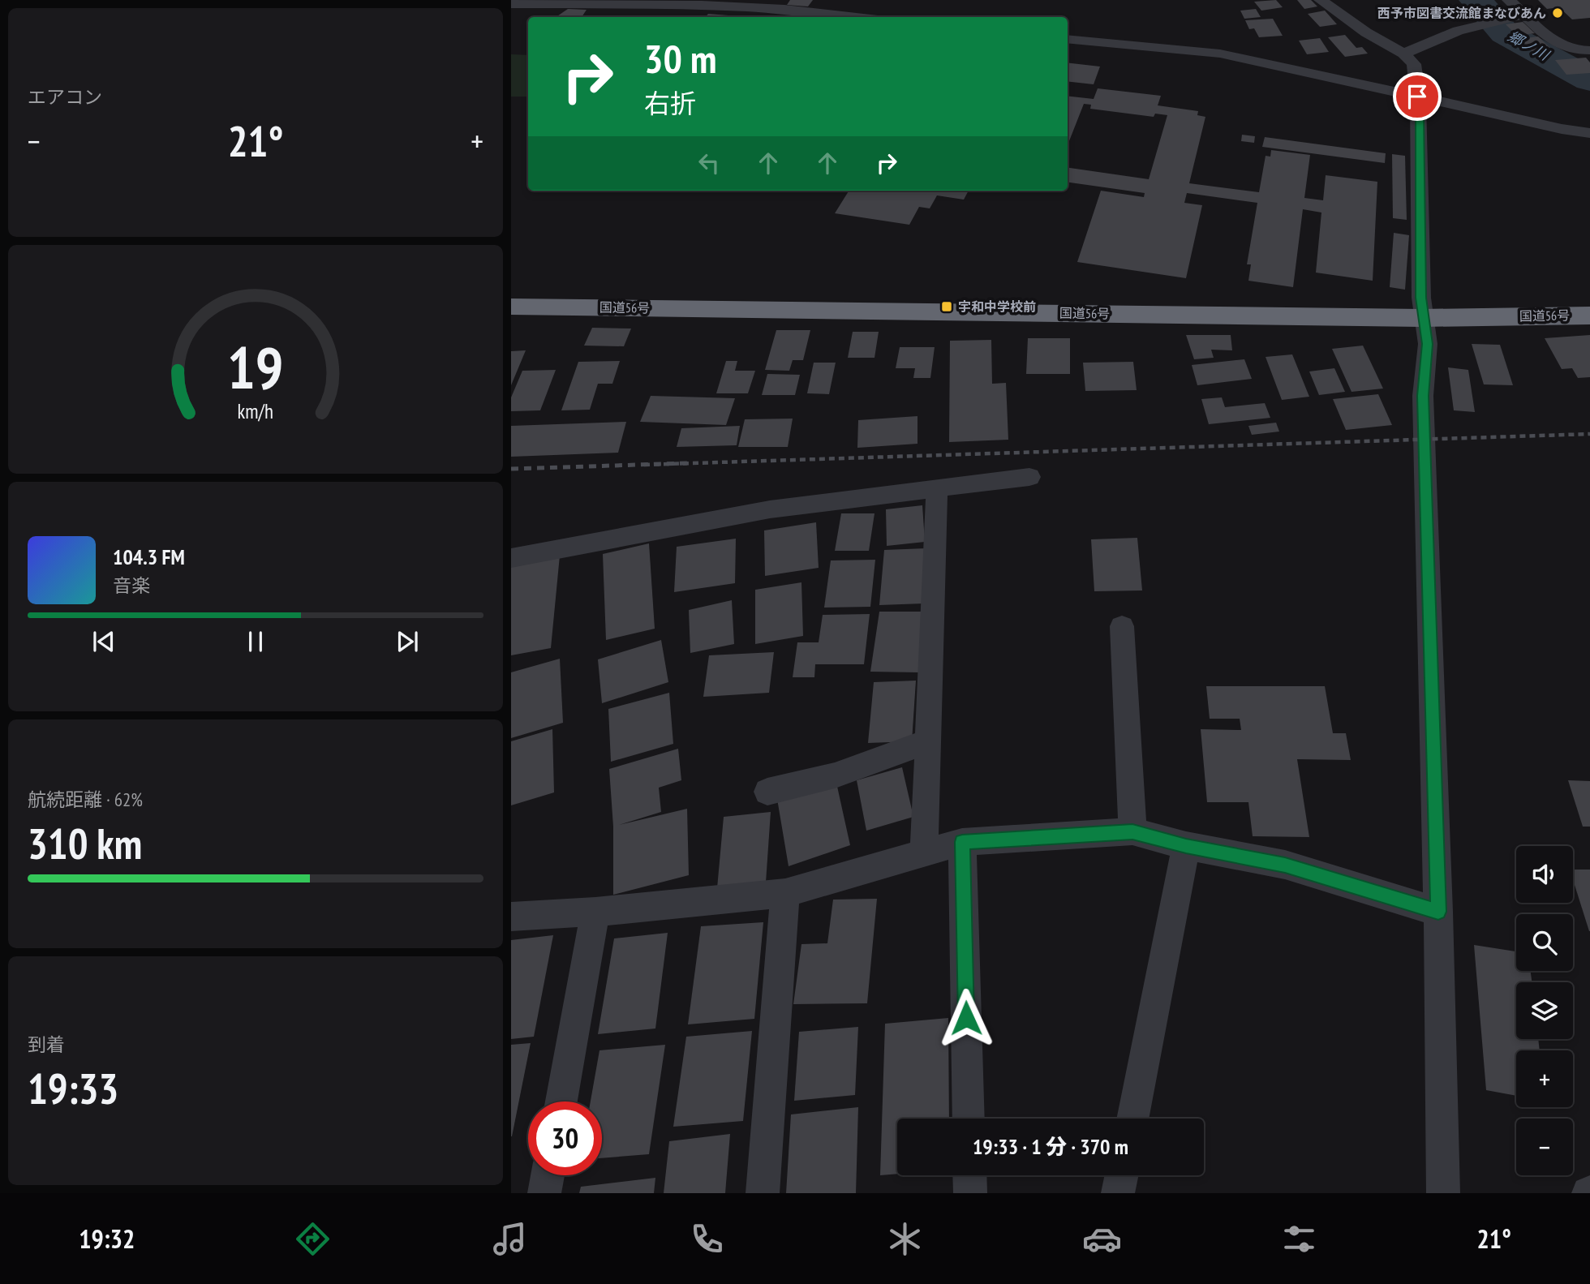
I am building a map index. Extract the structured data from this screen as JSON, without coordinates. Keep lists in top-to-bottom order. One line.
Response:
{"streets":{"highway":["国道56号"]},"water":["郷ノ川"],"places":{"other":["西予市図書交流館まなびあん"],"transit":["宇和中学校前"]},"page":{"tile":["エアコン",["航続距離 · 62%","310 km"],["到着","19:33"]],"turn":["30 m","右折"],"heat":["−","21°","+"],"song":["104.3 FM","音楽"],"map_buttons":["+","−"],"limit":"30","trip":"19:33 · 1 分 · 370 m","tabs":["19:32","21°"],"gauge":["19","km/h"]}}
